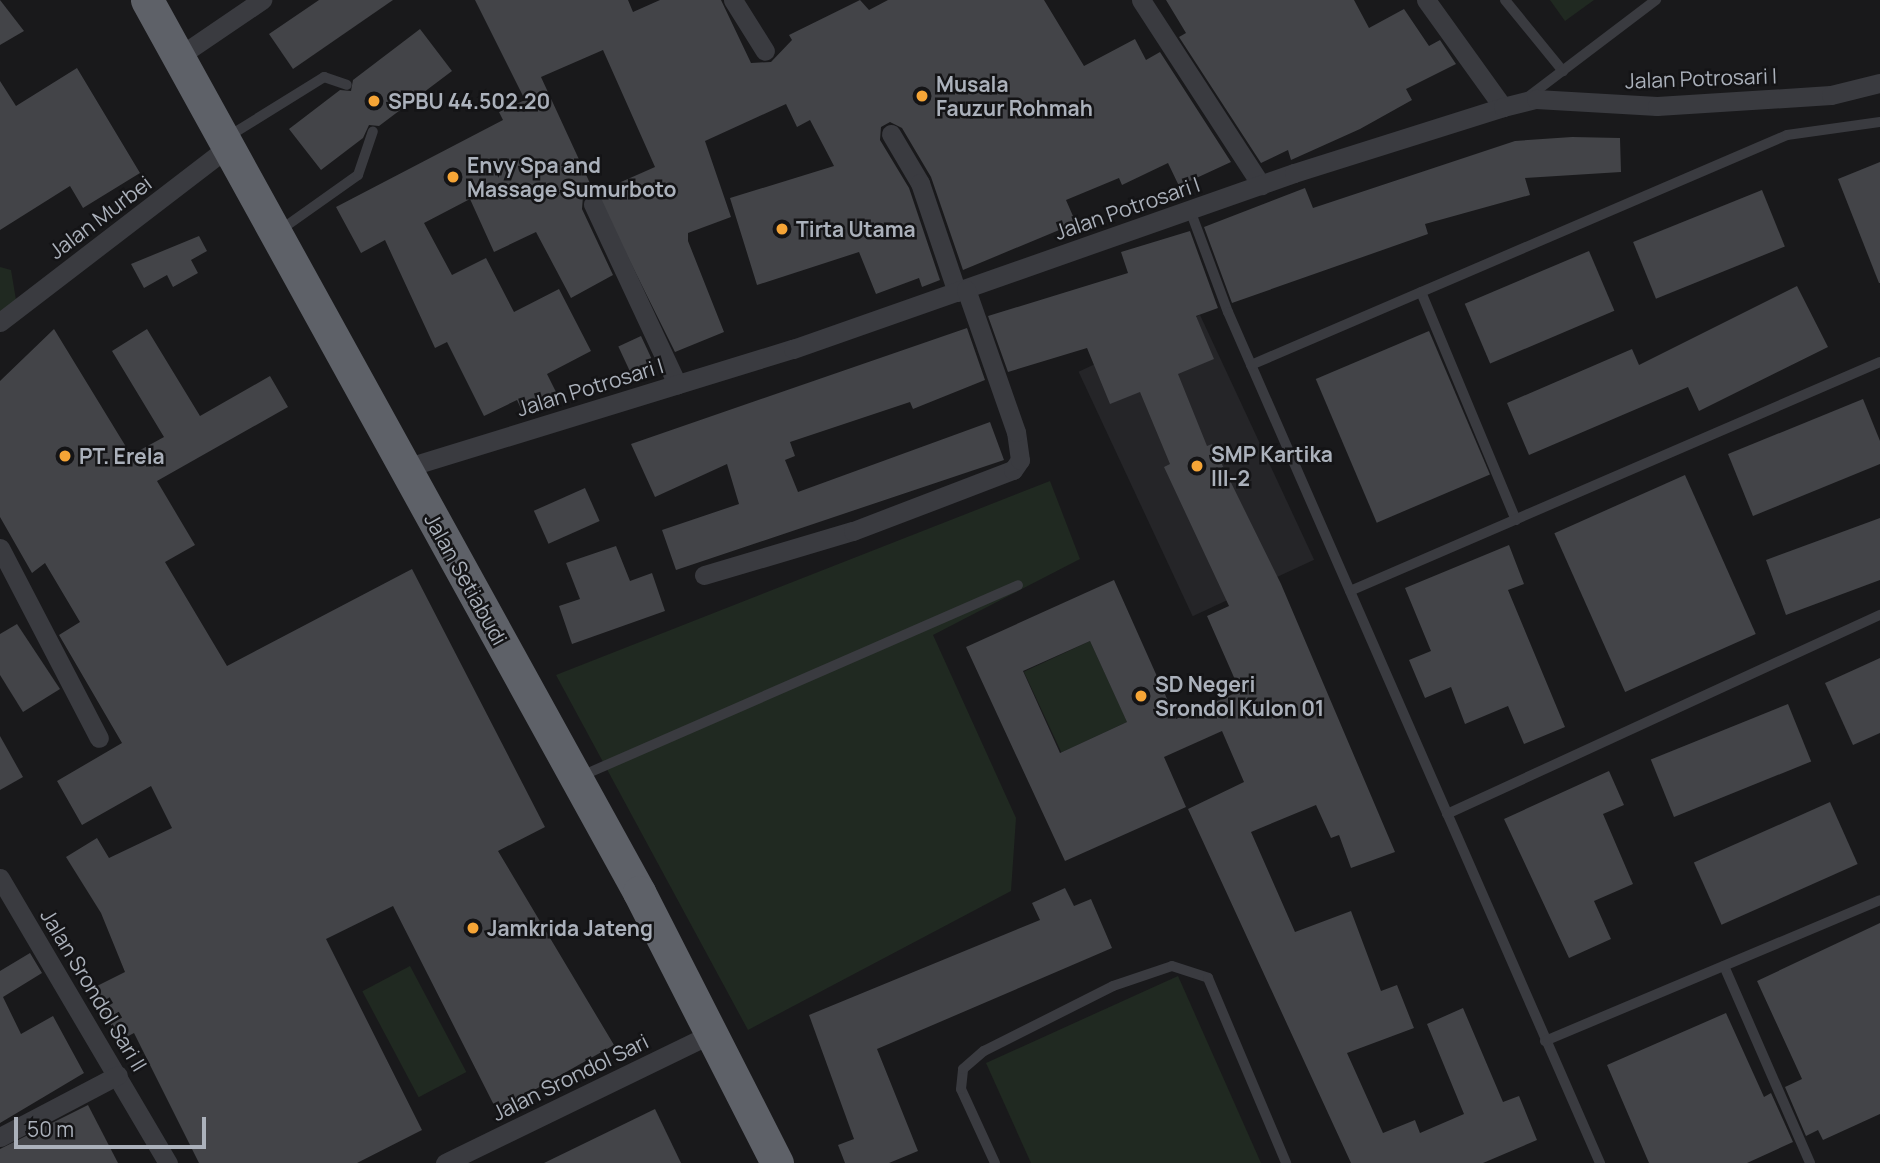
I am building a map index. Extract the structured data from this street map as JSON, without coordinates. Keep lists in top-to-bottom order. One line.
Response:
{"streets":{"highway":["Jalan Setiabudi"],"street":["Jalan Potrosari I","Jalan Murbei","Jalan Srondol Sari II","Jalan Srondol Sari"]},"crossings":[["Jalan Potrosari I","Jalan Setiabudi"],["Jalan Murbei","Jalan Setiabudi"],["Jalan Setiabudi","Jalan Srondol Sari"]],"places":["Musala Fauzur Rohmah","SPBU 44.502.20","Envy Spa and Massage Sumurboto","Tirta Utama","PT. Erela","SMP Kartika III-2","SD Negeri Srondol Kulon 01","Jamkrida Jateng"],"scale_bar":"50 m"}
